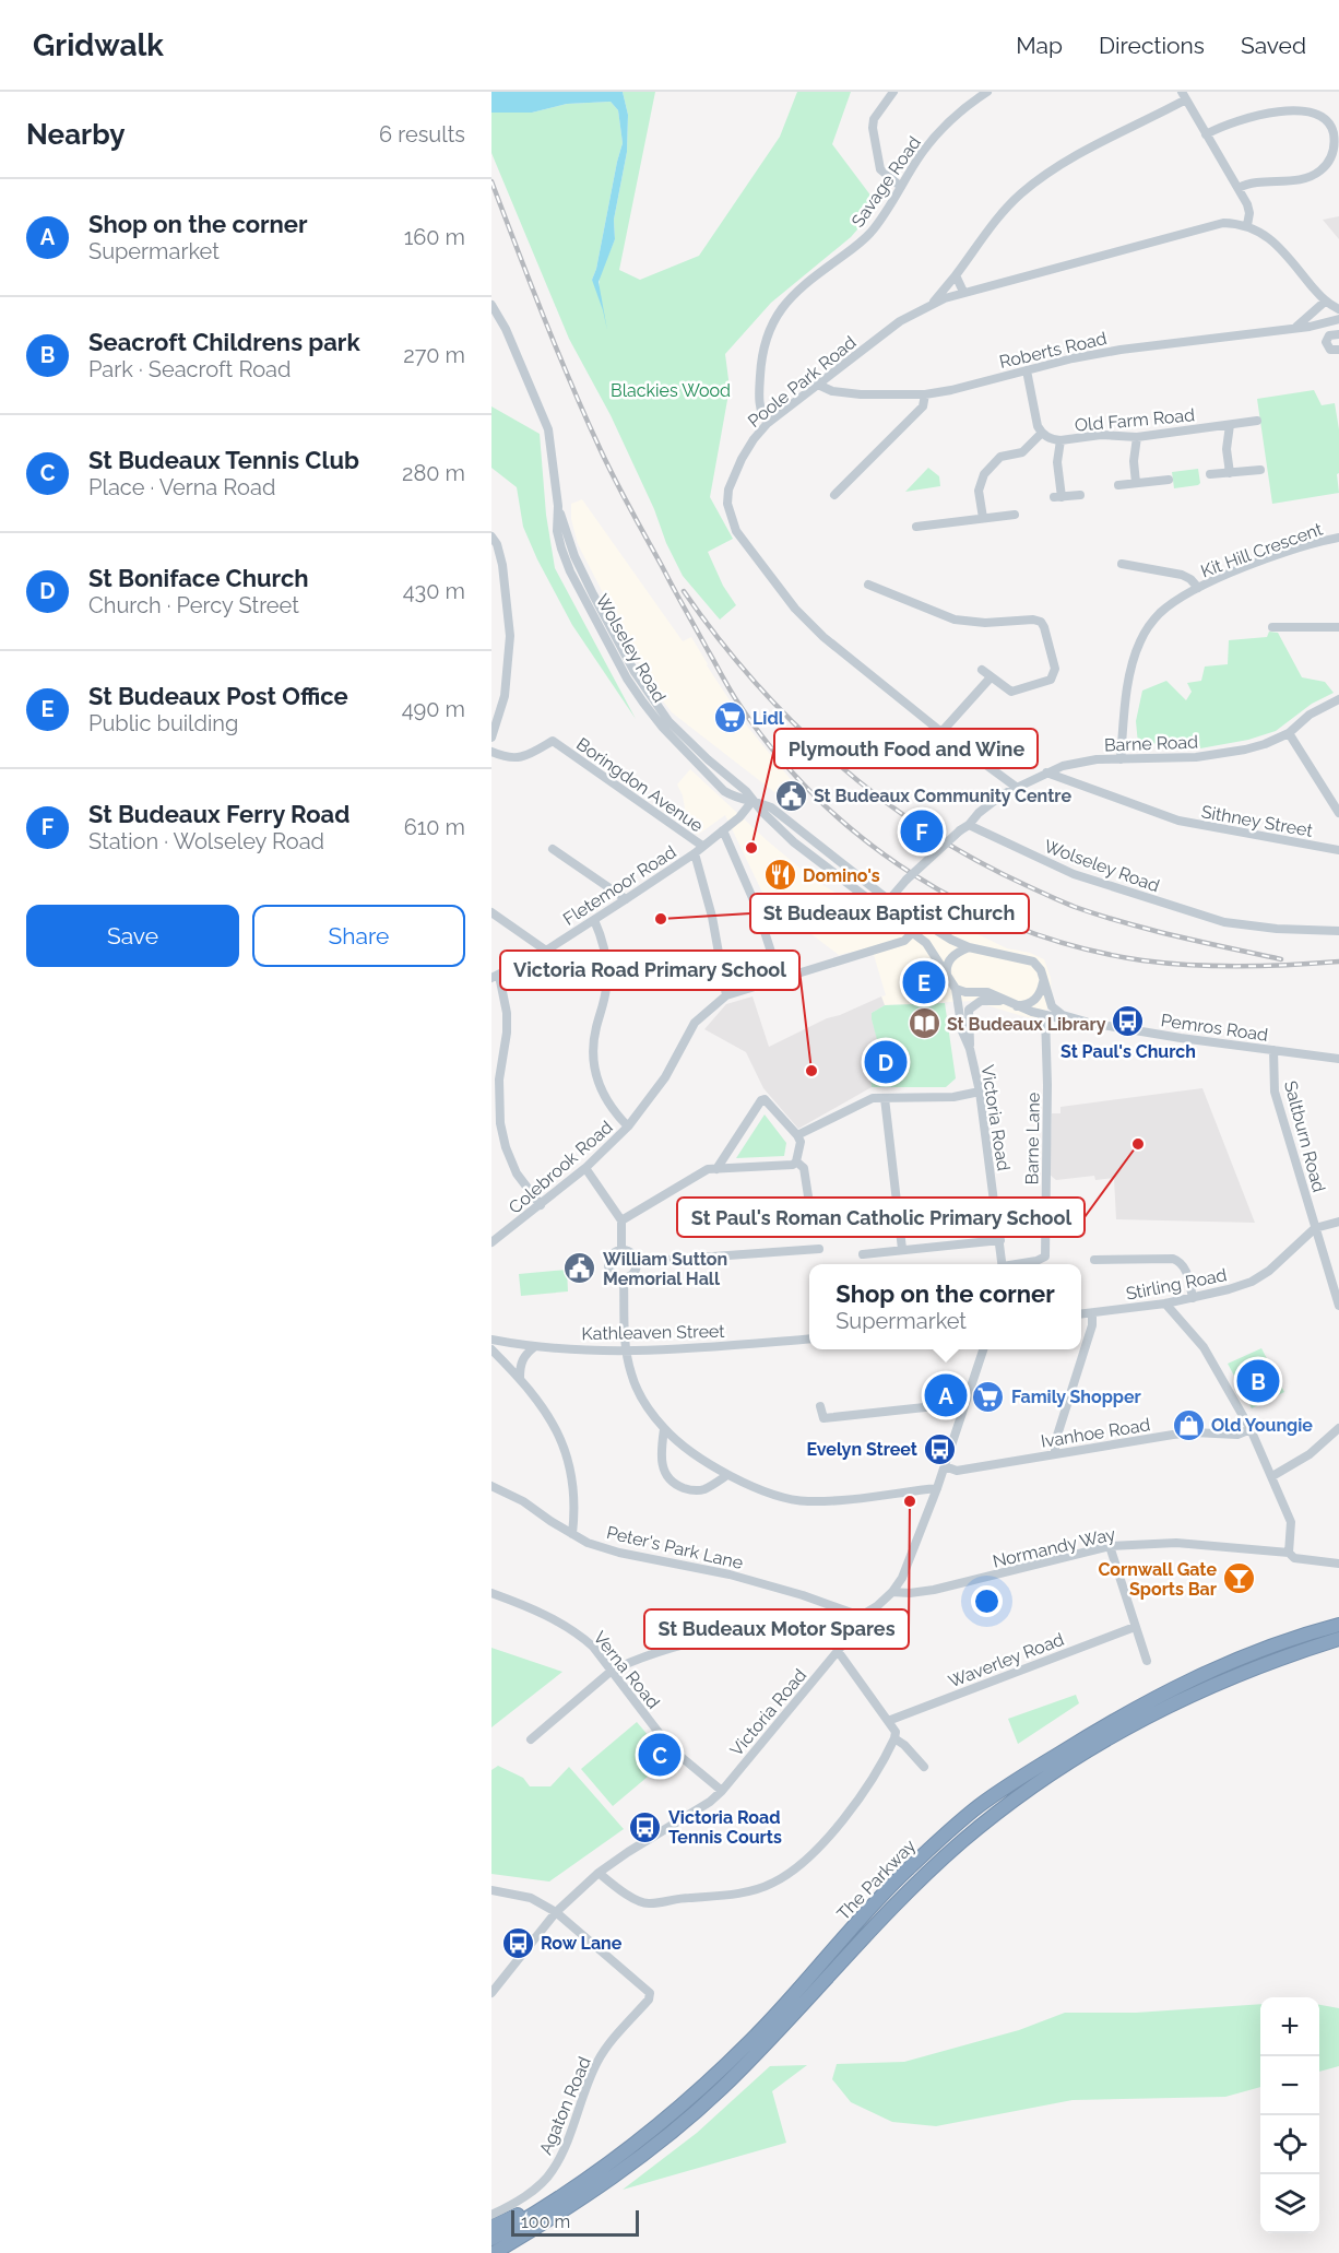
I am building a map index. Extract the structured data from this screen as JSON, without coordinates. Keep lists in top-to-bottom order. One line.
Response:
{"streets":{"highway":["The Parkway"],"street":["Savage Road","Roberts Road","Poole Park Road","Old Farm Road","Kit Hill Crescent","Wolseley Road","Barne Road","Boringdon Avenue","Sithney Street","Fletemoor Road","Pemros Road","Victoria Road","Saltburn Road","Barne Lane","Colebrook Road","Stirling Road","Kathleaven Street","Ivanhoe Road","Peter's Park Lane","Normandy Way","Waverley Road","Verna Road","Agaton Road"]},"crossings":[["Savage Road","Poole Park Road"],["Roberts Road","Poole Park Road"],["Poole Park Road","Barne Road"],["Kit Hill Crescent","Barne Road"],["Wolseley Road","Barne Road"],["Wolseley Road","Fletemoor Road"],["Wolseley Road","Pemros Road"],["Wolseley Road","Victoria Road"],["Wolseley Road","Colebrook Road"],["Barne Road","Sithney Street"],["Boringdon Avenue","Fletemoor Road"],["Pemros Road","Victoria Road"],["Pemros Road","Saltburn Road"],["Pemros Road","Barne Lane"],["Victoria Road","Ivanhoe Road"],["Victoria Road","Peter's Park Lane"],["Victoria Road","Normandy Way"],["Victoria Road","Verna Road"],["Victoria Road","Agaton Road"],["Saltburn Road","Stirling Road"]],"parks":["Blackies Wood"],"places":{"supermarket":["Lidl","Family Shopper"],"public building":["St Budeaux Community Centre","William Sutton Memorial Hall"],"other":["Plymouth Food and Wine","St Budeaux Baptist Church","Victoria Road Primary School","St Paul's Roman Catholic Primary School","St Budeaux Motor Spares"],"restaurant":["Domino's"],"bus stop":["St Paul's Church","Evelyn Street","Victoria Road Tennis Courts","Row Lane"],"library":["St Budeaux Library"],"shop":["Old Youngie"],"bar":["Cornwall Gate Sports Bar"]},"scale_bar":"100 m","page":{"header":"Gridwalk","nav":["Map","Directions","Saved"],"heading":["Nearby","6 results"],"list":[{"mark":"A","name":"Shop on the corner","note":"Supermarket","value":"160 m"},{"mark":"B","name":"Seacroft Childrens park","note":"Park · Seacroft Road","value":"270 m"},{"mark":"C","name":"St Budeaux Tennis Club","note":"Place · Verna Road","value":"280 m"},{"mark":"D","name":"St Boniface Church","note":"Church · Percy Street","value":"430 m"},{"mark":"E","name":"St Budeaux Post Office","note":"Public building","value":"490 m"},{"mark":"F","name":"St Budeaux Ferry Road","note":"Station · Wolseley Road","value":"610 m"}],"pins":["F","E","D","B","A","C"],"buttons":["Save","Share"],"popup":["Shop on the corner","Supermarket"],"map_buttons":["+","−"],"scale":"100 m"}}
